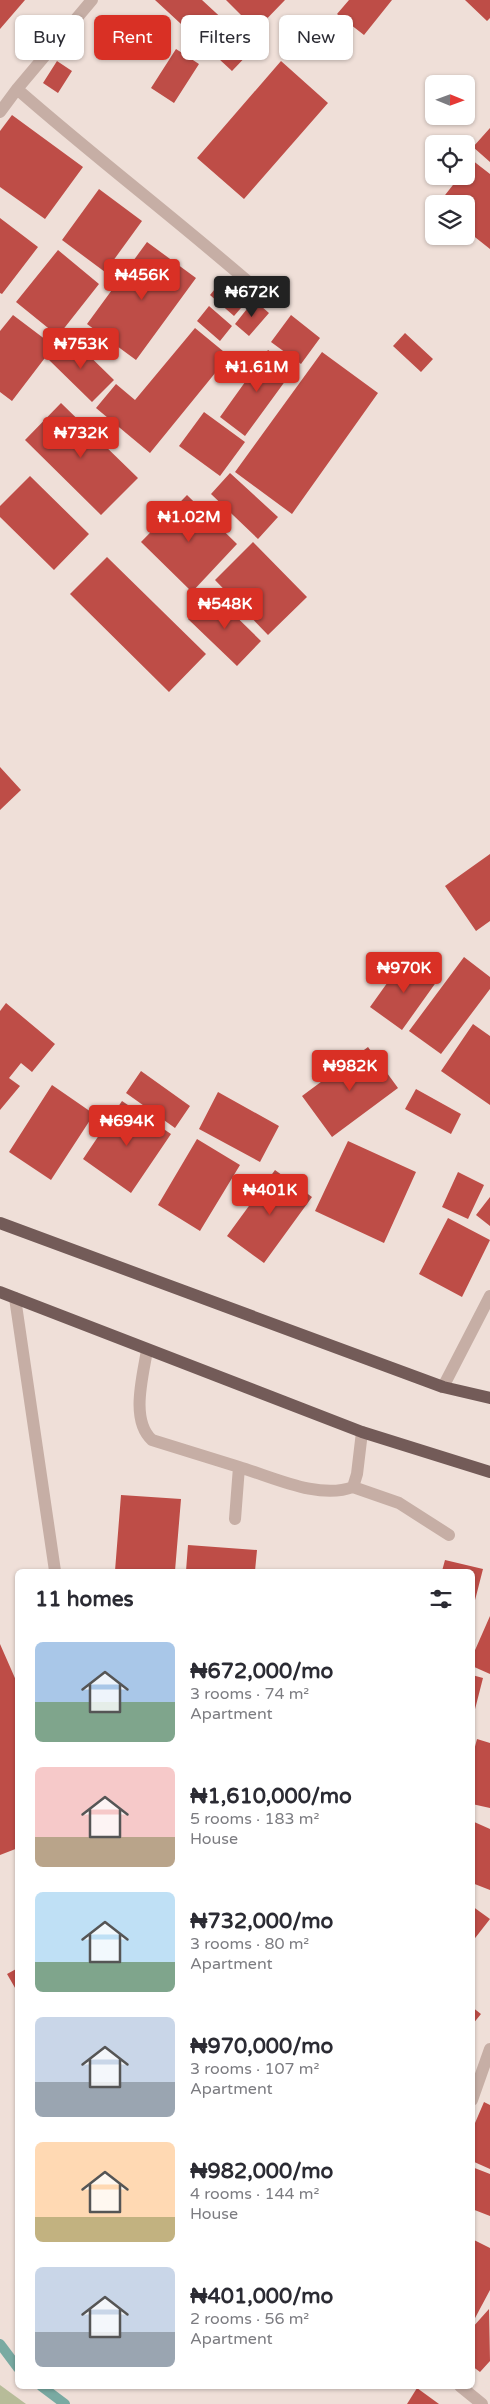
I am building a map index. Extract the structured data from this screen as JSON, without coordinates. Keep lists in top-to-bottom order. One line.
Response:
{"north":"right","page":{"chip":["Buy","Rent","Filters","New"],"price":["₦456K","₦672K","₦753K","₦1.61M","₦732K","₦1.02M","₦548K","₦970K","₦982K","₦694K","₦401K"],"heading":"11 homes","list":[{"name":"₦672,000/mo","note":"3 rooms · 74 m² · Apartment"},{"name":"₦1,610,000/mo","note":"5 rooms · 183 m² · House"},{"name":"₦732,000/mo","note":"3 rooms · 80 m² · Apartment"},{"name":"₦970,000/mo","note":"3 rooms · 107 m² · Apartment"},{"name":"₦982,000/mo","note":"4 rooms · 144 m² · House"},{"name":"₦401,000/mo","note":"2 rooms · 56 m² · Apartment"}]}}
